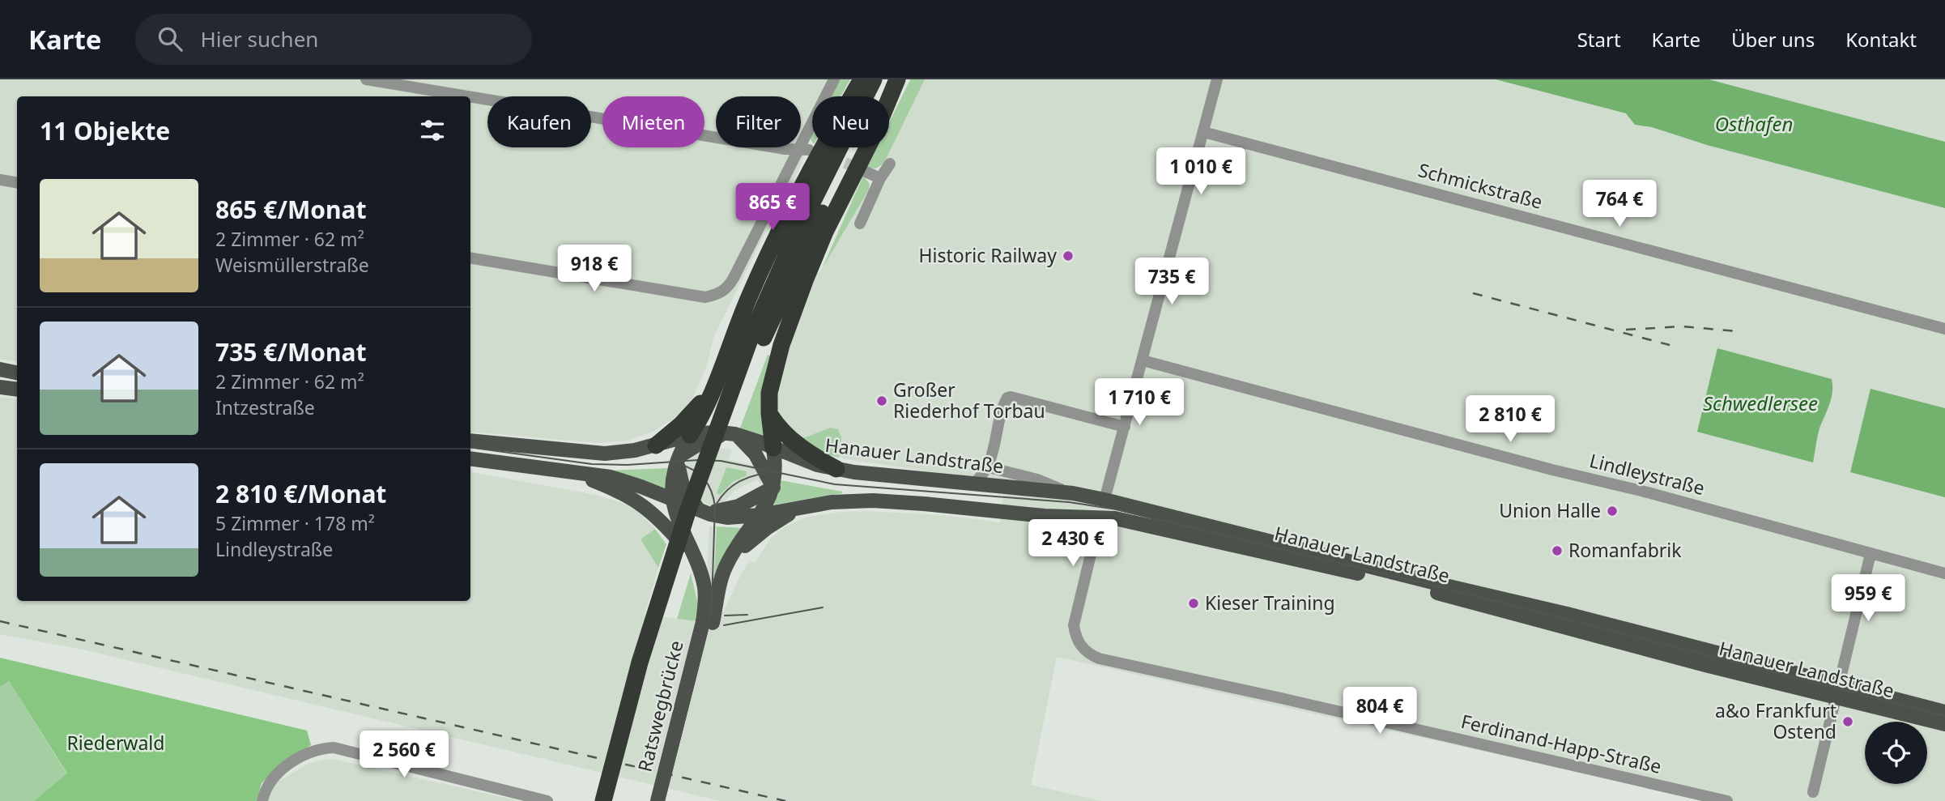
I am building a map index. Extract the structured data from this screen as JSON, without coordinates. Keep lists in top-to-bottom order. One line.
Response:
{"streets":{"main road":["Hanauer Landstraße","Ratswegbrücke"],"street":["Schmickstraße","Lindleystraße","Ferdinand-Happ-Straße"]},"crossings":[["Hanauer Landstraße","Ferdinand-Happ-Straße"]],"water":["Osthafen","Schwedlersee"],"parks":["Riederwald"],"places":["Historic Railway","Großer Riederhof Torbau","Union Halle","Romanfabrik","Kieser Training","a&o Frankfurt Ostend"],"page":{"header":"Karte","search":"Hier suchen","nav":["Start","Karte","Über uns","Kontakt"],"chip":["Kaufen","Mieten","Filter","Neu"],"heading":"11 Objekte","price":["1 010 €","764 €","865 €","918 €","735 €","1 710 €","2 810 €","2 430 €","959 €","804 €","2 560 €"],"list":[{"name":"865 €/Monat","note":"2 Zimmer · 62 m² · Weismüllerstraße"},{"name":"735 €/Monat","note":"2 Zimmer · 62 m² · Intzestraße"},{"name":"2 810 €/Monat","note":"5 Zimmer · 178 m² · Lindleystraße"}]}}
